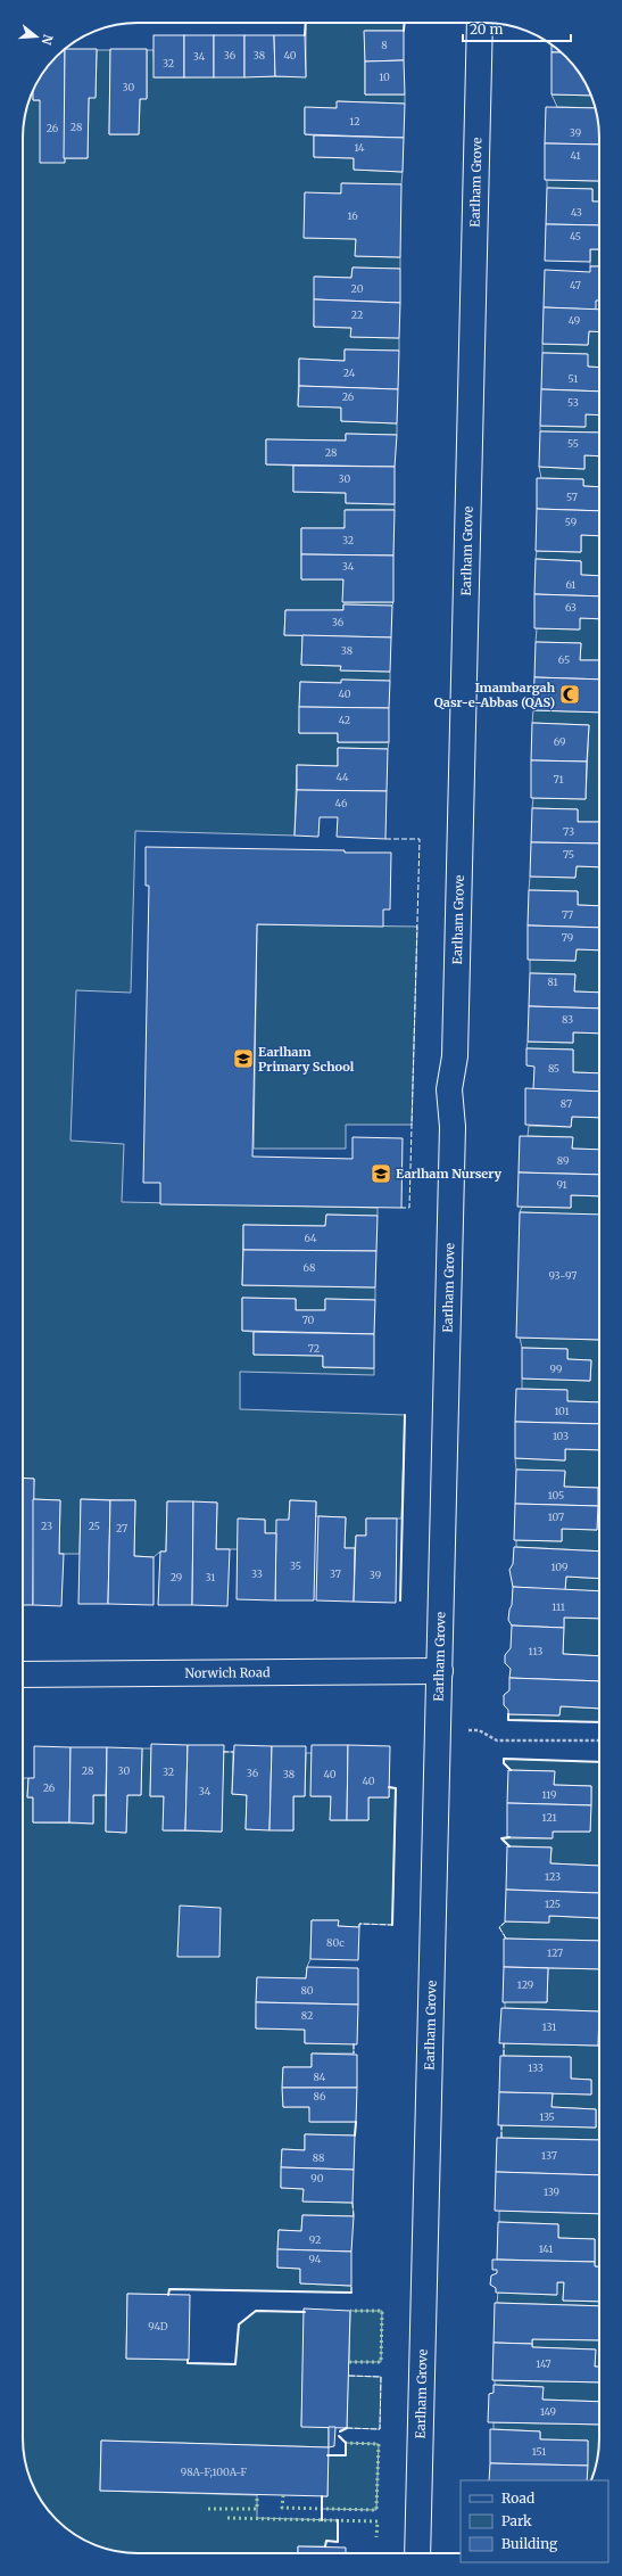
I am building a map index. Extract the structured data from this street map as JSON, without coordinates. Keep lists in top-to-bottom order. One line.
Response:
{"streets":{"street":["Earlham Grove","Norwich Road"]},"crossings":[["Earlham Grove","Norwich Road"]],"places":{"mosque":["Imambargah Qasr-e-Abbas (QAS)"],"school or university":["Earlham Primary School","Earlham Nursery"]},"house_numbers":["8","36","38","40","34","32","10","30","12","28","26","39","14","41","43","16","45","47","20","22","49","24","51","26","53","55","28","30","57","59","32","34","61","63","36","38","65","40","42","69","44","71","46","73","75","77","79","81","83","85","87","89","91","64","68","93-97","70","72","99","101","103","105","107","23","25","27","35","109","33","37","39","29","31","111","113","28","30","32","36","38","40","40","26","34","119","121","123","125","80c","127","129","80","82","131","133","84","86","135","137","88","90","139","92","141","94","94D","147","149","151","98A-F;100A-F"],"legend":["Road","Park","Building"],"scale_bar":"20 m","north":"right"}
